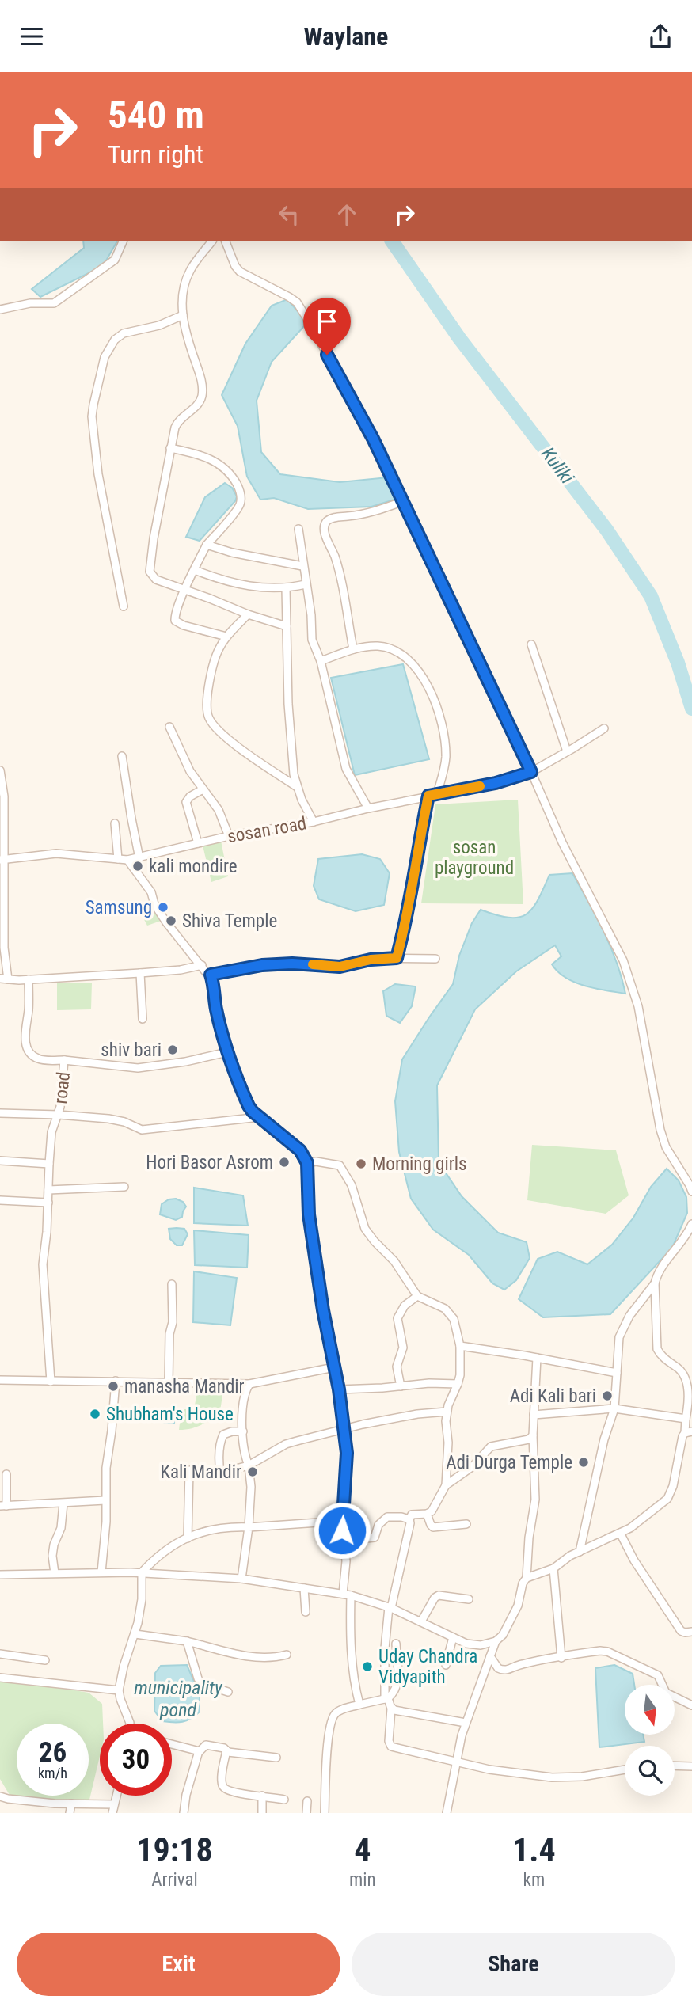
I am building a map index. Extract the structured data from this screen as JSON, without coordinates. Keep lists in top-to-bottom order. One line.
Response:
{"streets":{"street":["sosan road","road"]},"water":["Kuliki","municipality pond"],"parks":["sosan playground"],"places":["kali mondire","Samsung","Shiva Temple","shiv bari","Hori Basor Asrom","Morning girls","manasha Mandir","Adi Kali bari","Shubham's House","Adi Durga Temple","Kali Mandir","Uday Chandra Vidyapith"],"north":"bottom","page":{"header":"Waylane","turn":["540 m","Turn right"],"speed":"26 km/h","limit":"30","eta":["19:18","Arrival","4","min","1.4","km"],"buttons":["Exit","Share"]}}
